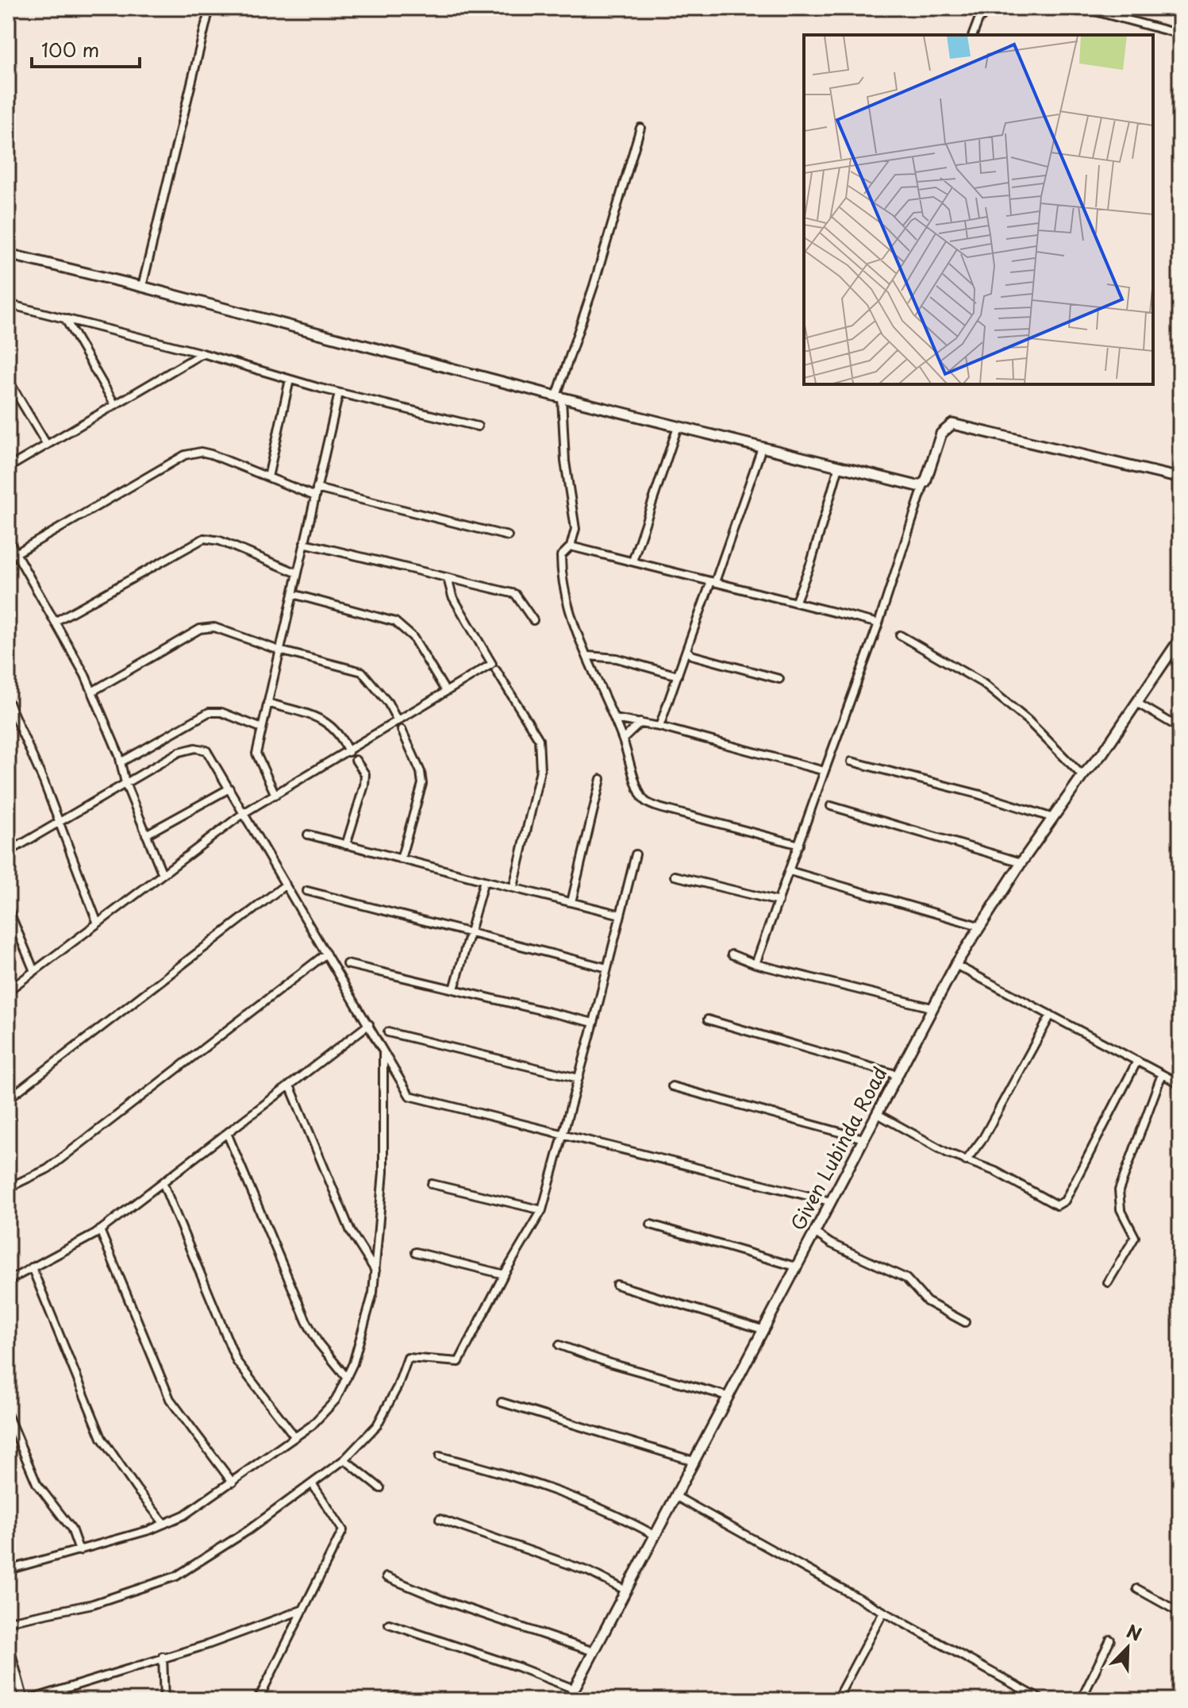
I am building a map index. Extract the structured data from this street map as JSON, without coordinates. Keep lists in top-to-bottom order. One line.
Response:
{"streets":{"street":["Given Lubinda Road"]},"scale_bar":"100 m","north":"top right"}
